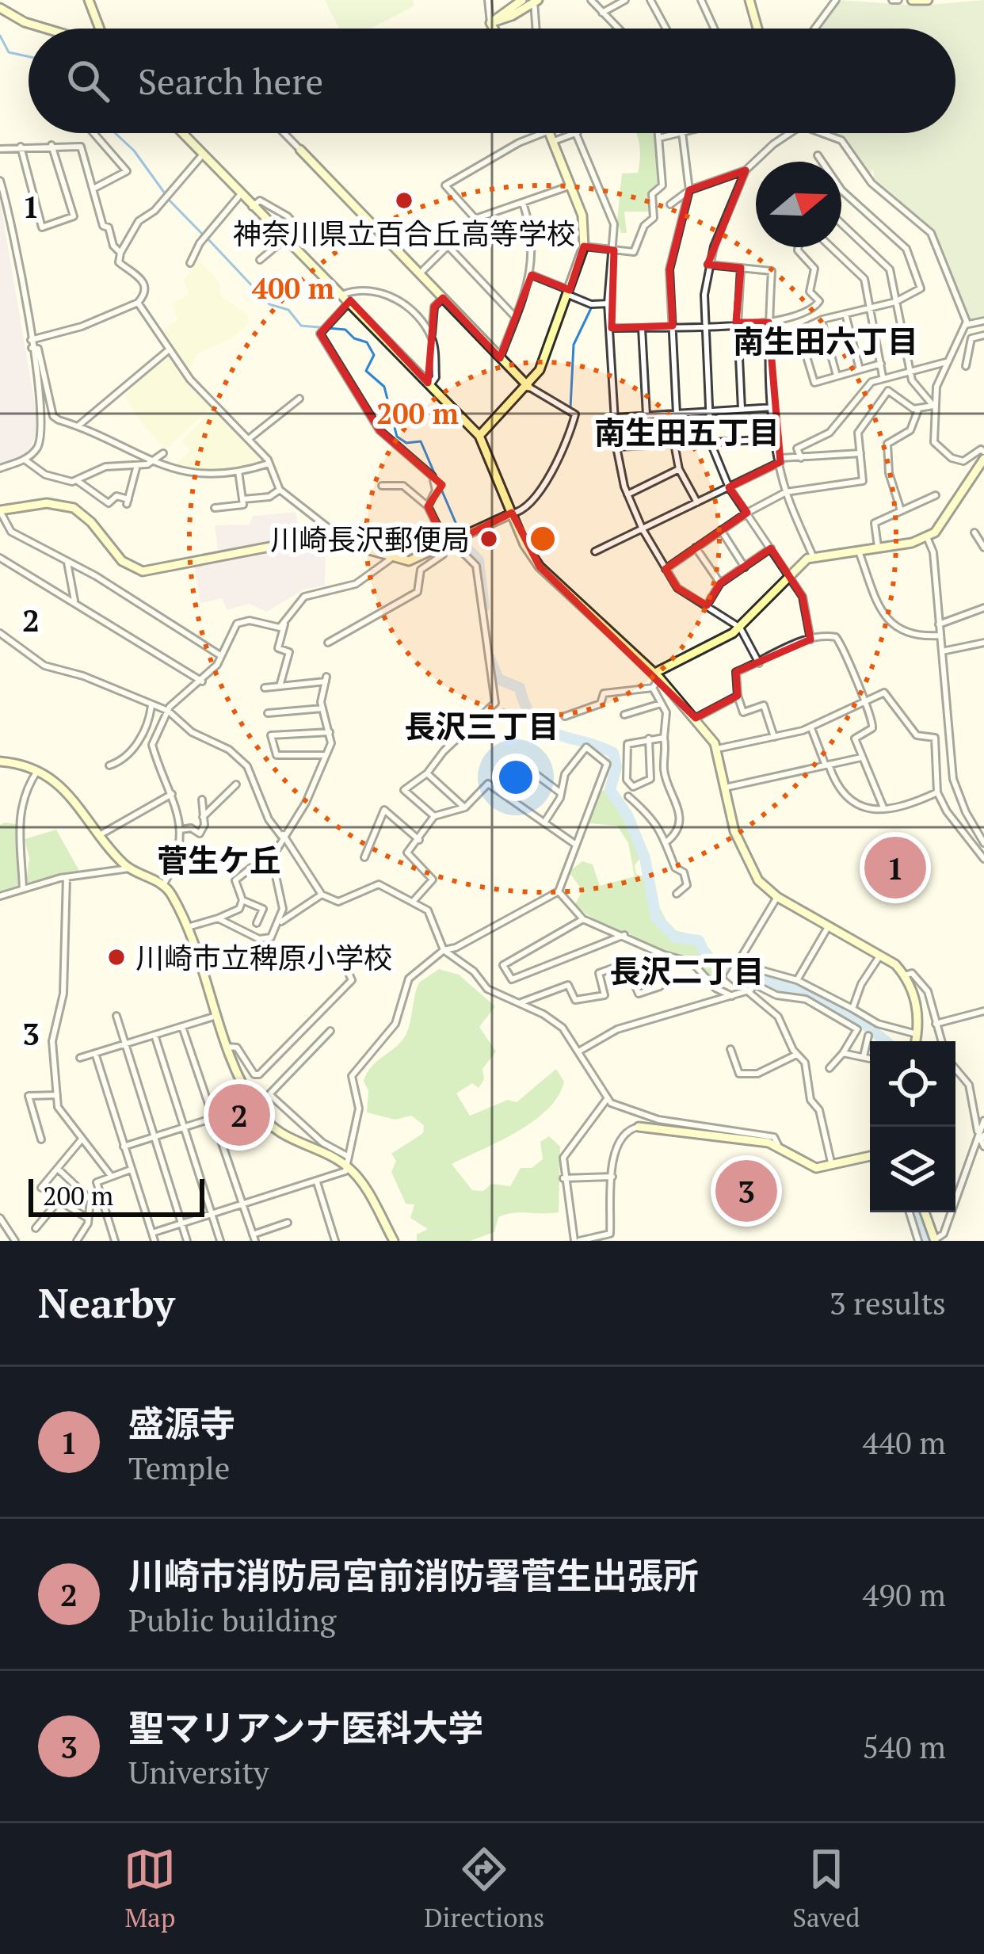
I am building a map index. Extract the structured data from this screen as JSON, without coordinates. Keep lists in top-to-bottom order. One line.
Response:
{"districts":["南生田六丁目","南生田五丁目","長沢三丁目","菅生ケ丘","長沢二丁目"],"places":["神奈川県立百合丘高等学校","川崎長沢郵便局","川崎市立稗原小学校"],"scale_bar":"200 m","north":"right","page":{"search":"Search here","pins":["1","2","3"],"scale":"200 m","heading":["Nearby","3 results"],"list":[{"mark":"1","name":"盛源寺","note":"Temple","value":"440 m"},{"mark":"2","name":"川崎市消防局宮前消防署菅生出張所","note":"Public building","value":"490 m"},{"mark":"3","name":"聖マリアンナ医科大学","note":"University","value":"540 m"}],"nav":["Map","Directions","Saved"]},"grid":{"rows":["1","2","3"]},"rings":["400 m","200 m"]}
